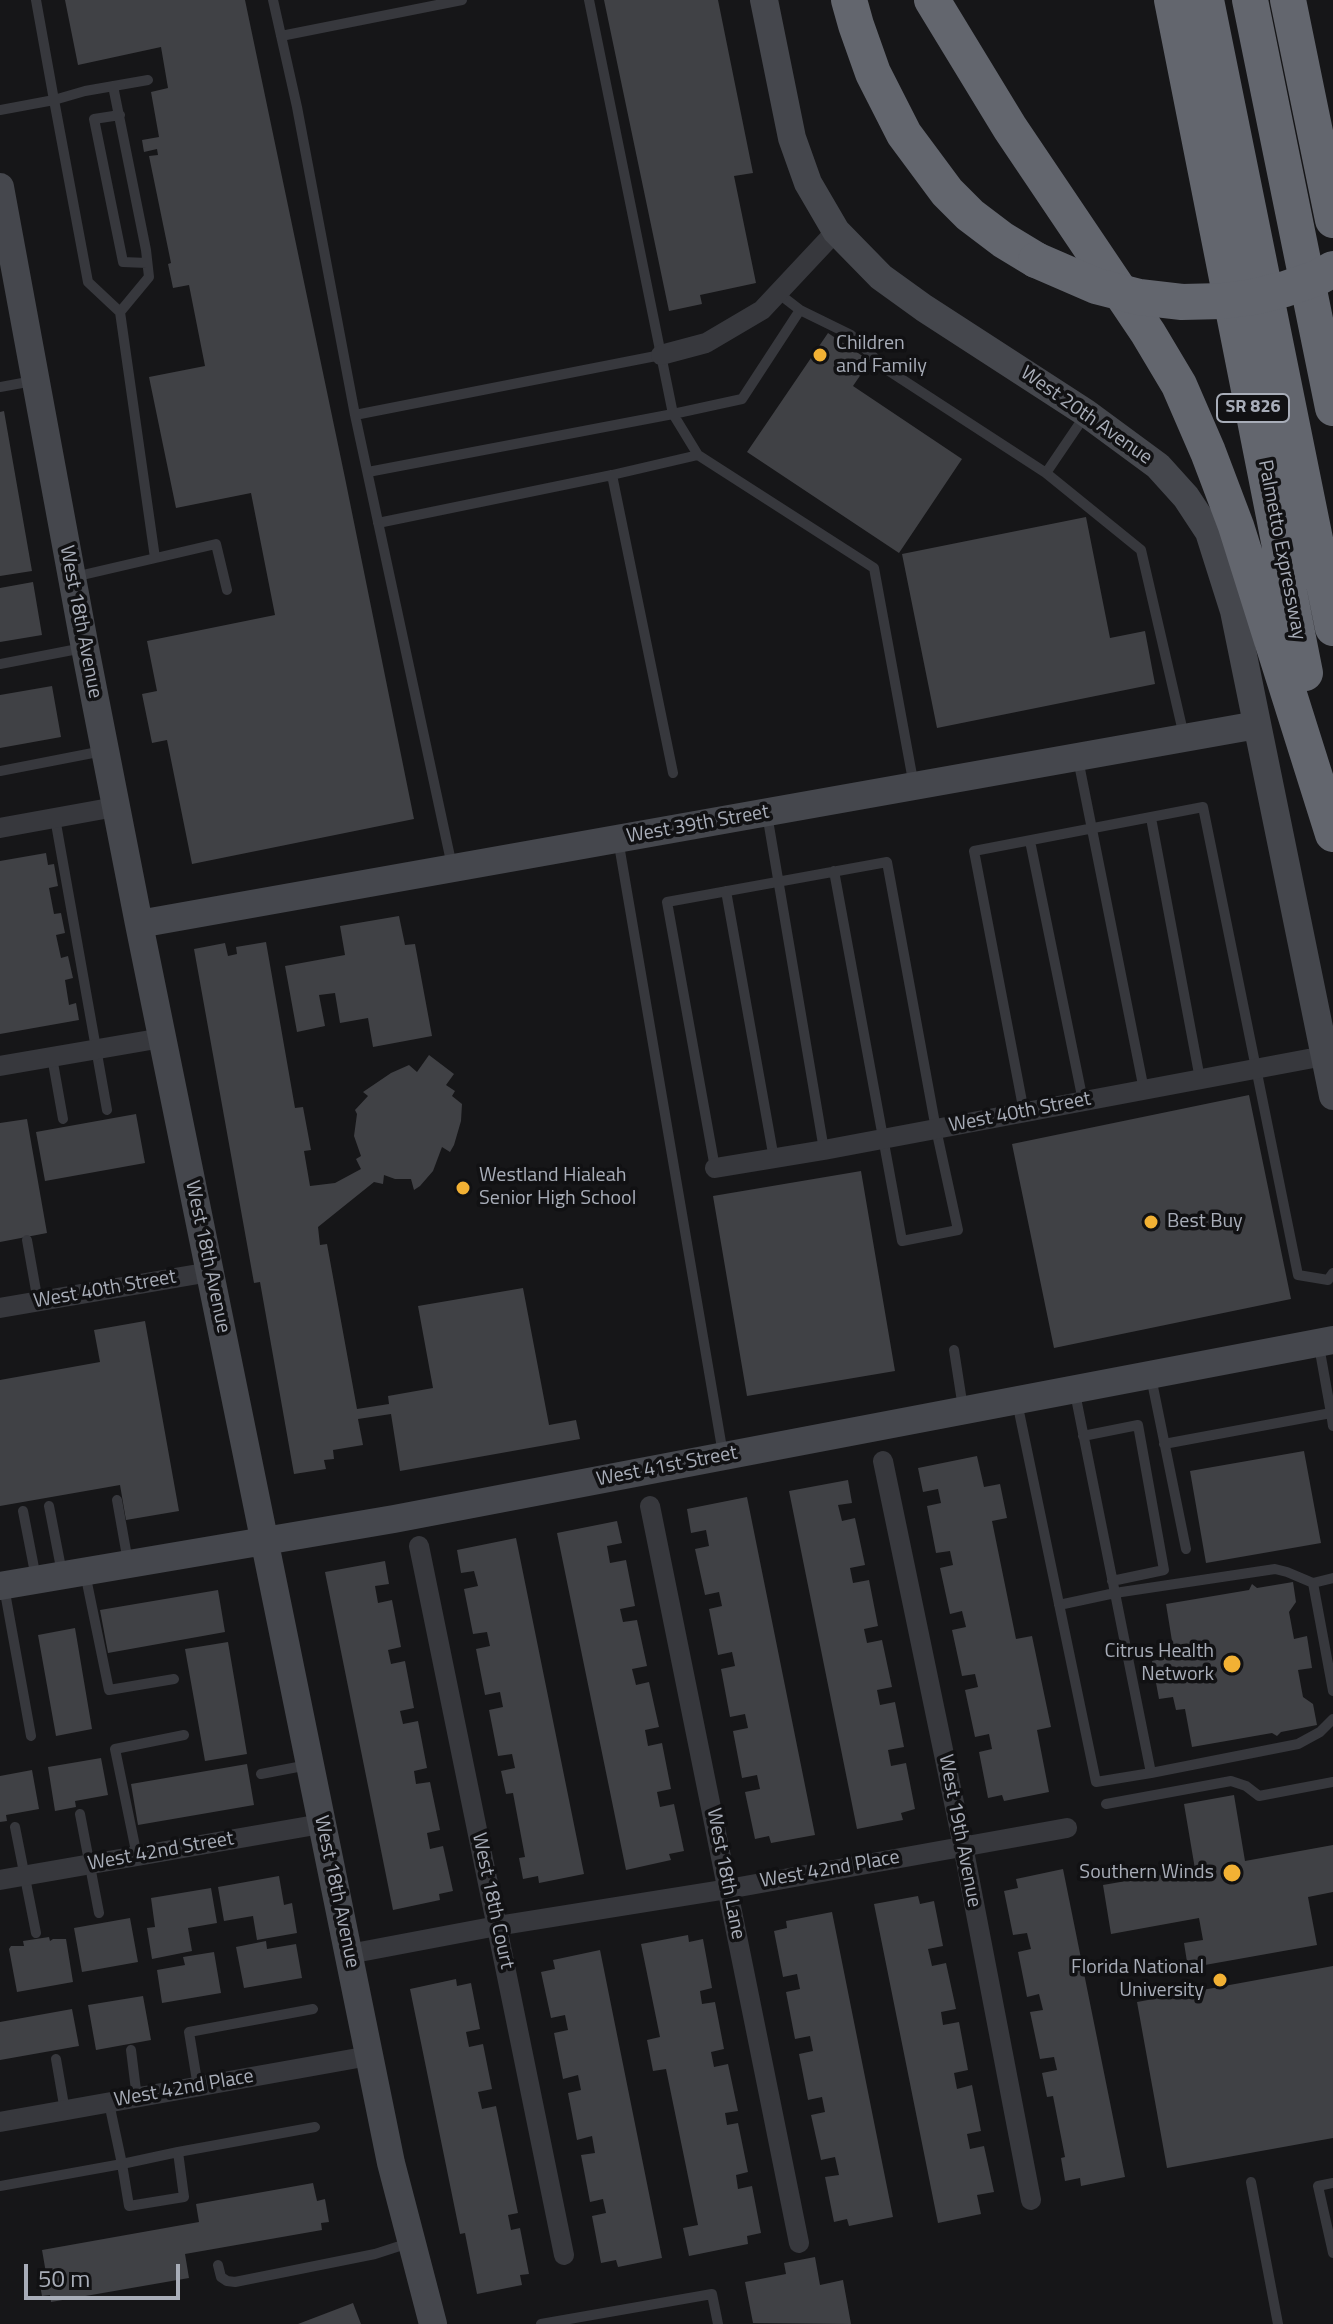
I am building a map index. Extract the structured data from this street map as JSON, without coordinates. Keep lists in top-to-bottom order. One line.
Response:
{"streets":{"highway":["SR 826","Palmetto Expressway"],"street":["West 20th Avenue","West 18th Avenue","West 39th Street","West 40th Street","West 41st Street","West 19th Avenue","West 42nd Street","West 42nd Place","West 18th Lane","West 18th Court"]},"crossings":[["West 20th Avenue","West 39th Street"],["West 20th Avenue","West 40th Street"],["West 18th Avenue","West 39th Street"],["West 18th Avenue","West 40th Street"],["West 18th Avenue","West 41st Street"],["West 18th Avenue","West 42nd Street"],["West 18th Avenue","West 42nd Place"],["West 19th Avenue","West 42nd Place"],["West 42nd Place","West 18th Lane"],["West 42nd Place","West 18th Court"]],"places":["Children and Family","Westland Hialeah Senior High School","Best Buy","Citrus Health Network","Southern Winds","Florida National University"],"scale_bar":"50 m"}
